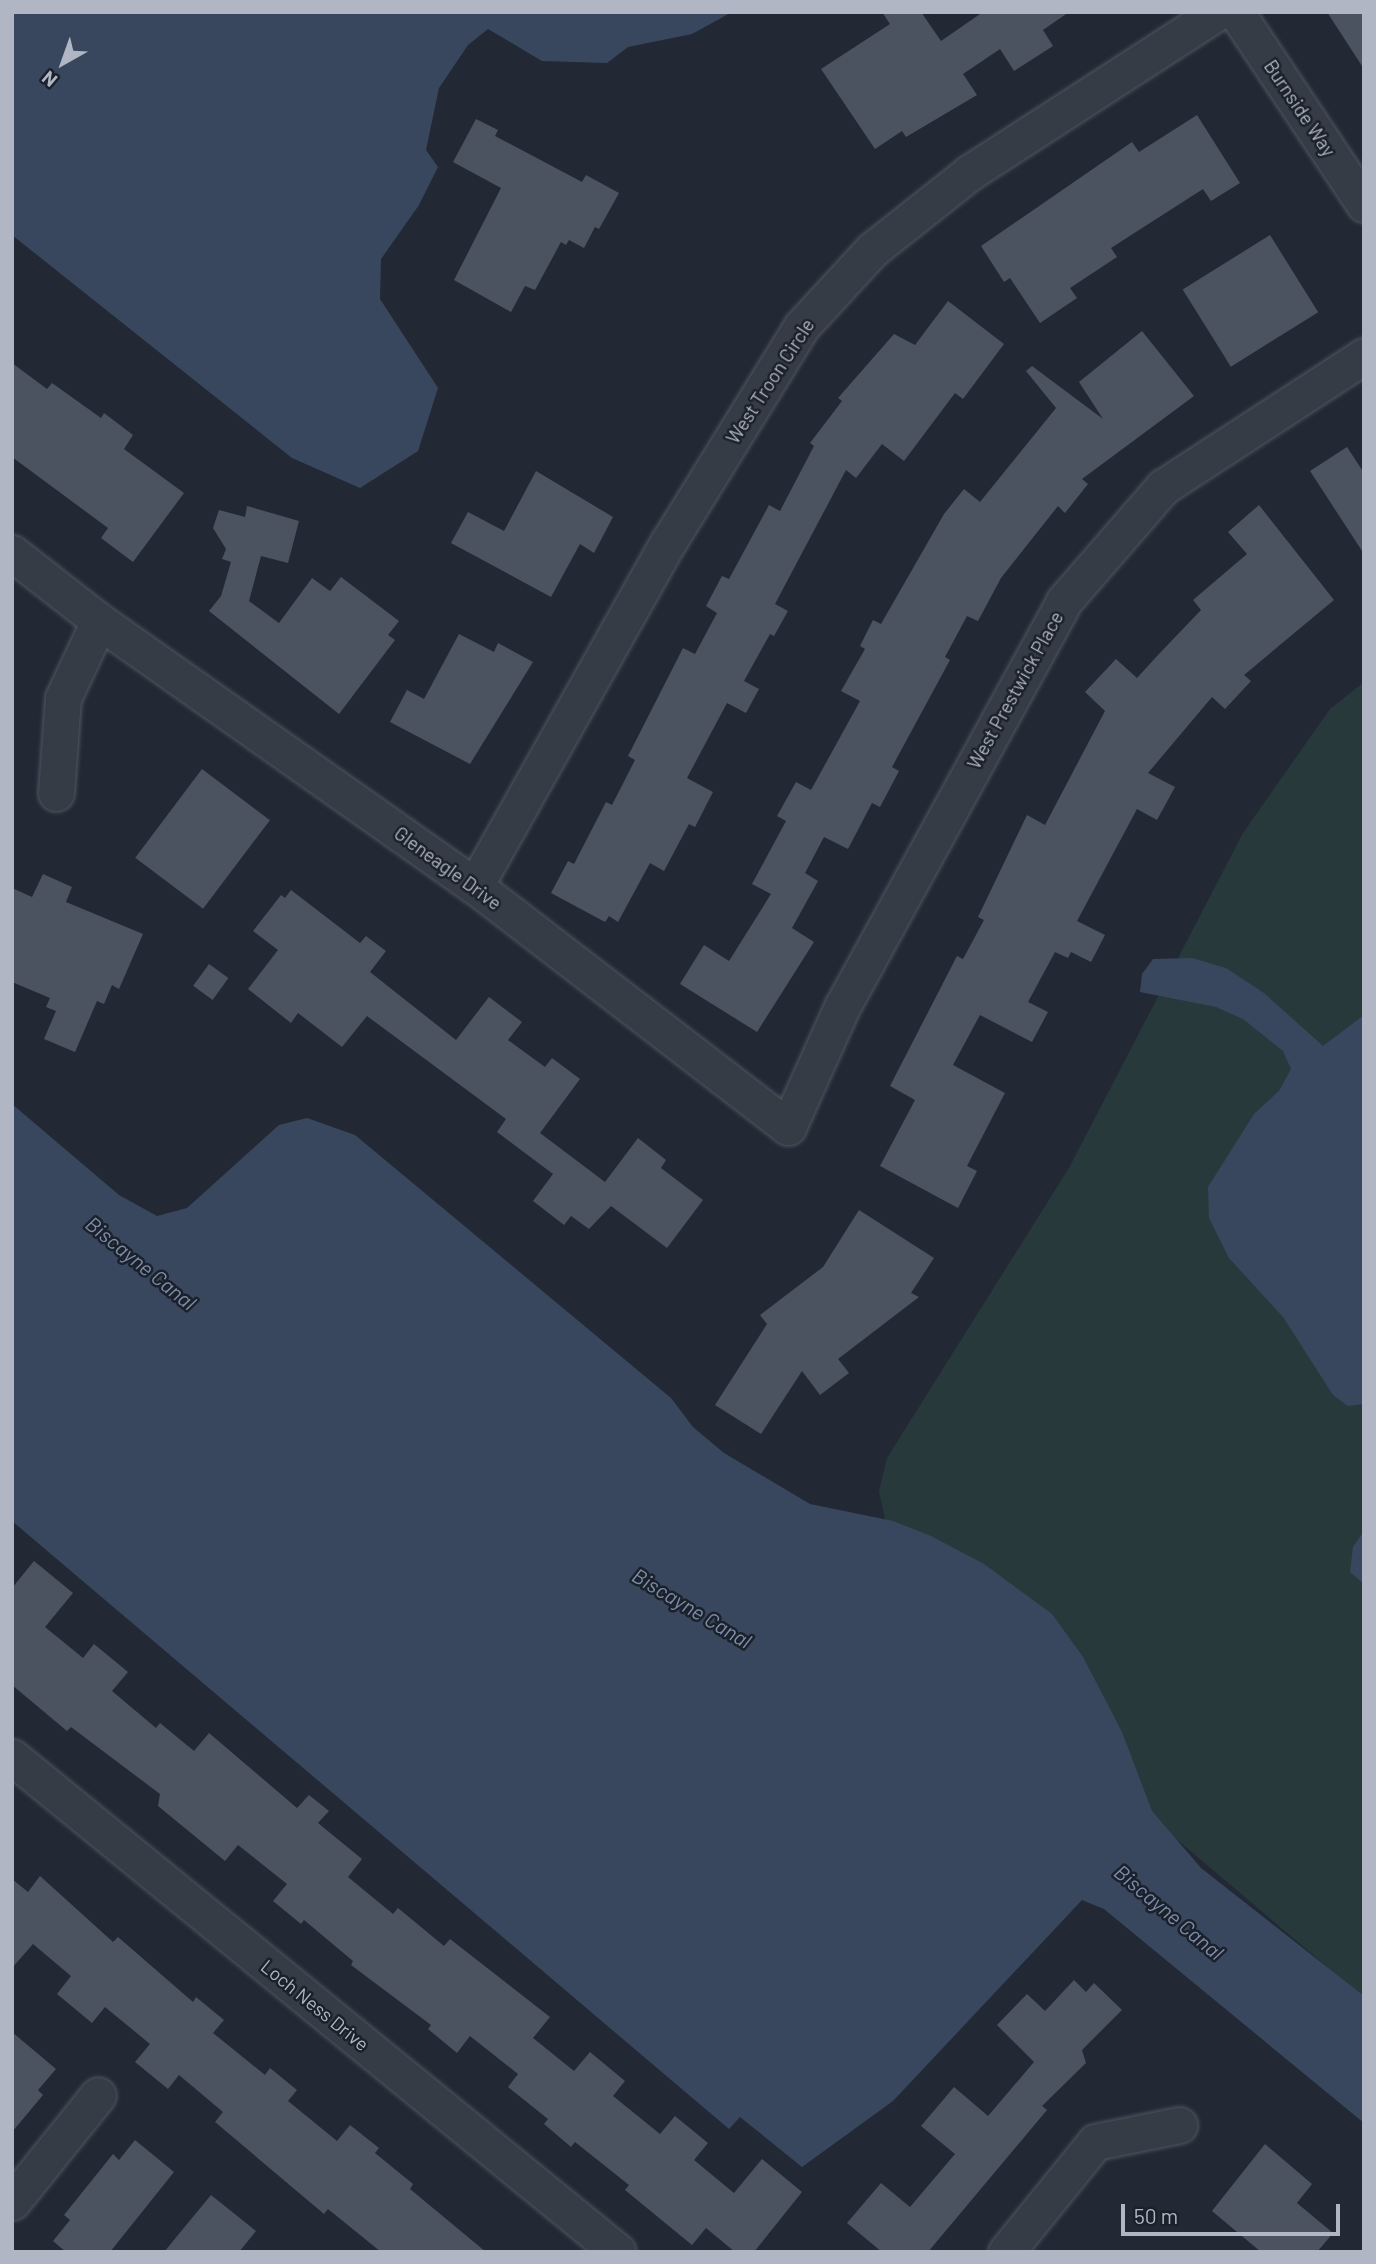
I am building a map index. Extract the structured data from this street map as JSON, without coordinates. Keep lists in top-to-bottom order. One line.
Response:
{"streets":{"street":["Burnside Way","West Troon Circle","West Prestwick Place","Gleneagle Drive","Loch Ness Drive"]},"crossings":[["West Troon Circle","Gleneagle Drive"],["West Prestwick Place","Gleneagle Drive"]],"water":["Biscayne Canal"],"scale_bar":"50 m","north":"bottom left"}
